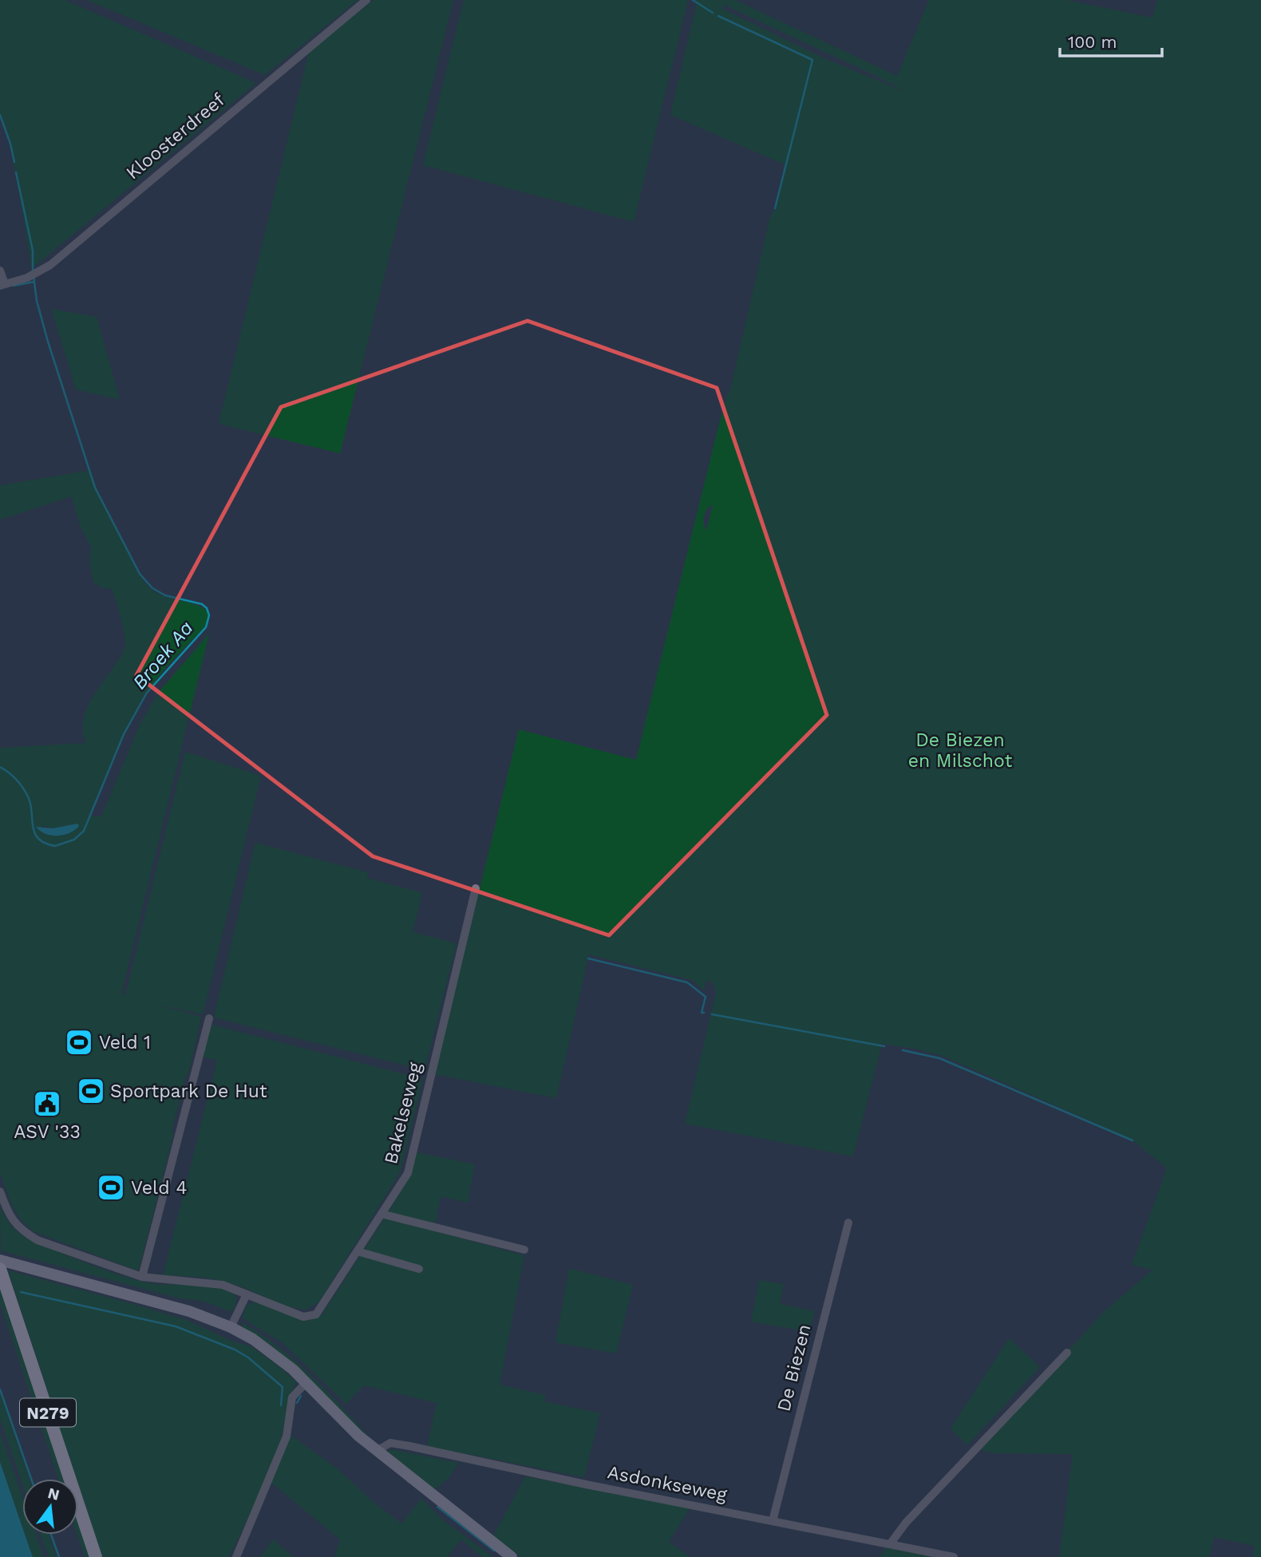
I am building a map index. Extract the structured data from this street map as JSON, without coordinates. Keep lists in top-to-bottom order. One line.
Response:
{"streets":{"main road":["N279"],"street":["Kloosterdreef","Bakelseweg","De Biezen","Asdonkseweg"]},"crossings":[["De Biezen","Asdonkseweg"]],"water":["Broek Aa"],"parks":["De Biezen en Milschot"],"places":{"sports":["Veld 1","Sportpark De Hut","Veld 4"],"public building":["ASV '33"]},"scale_bar":"100 m","north":"top"}
